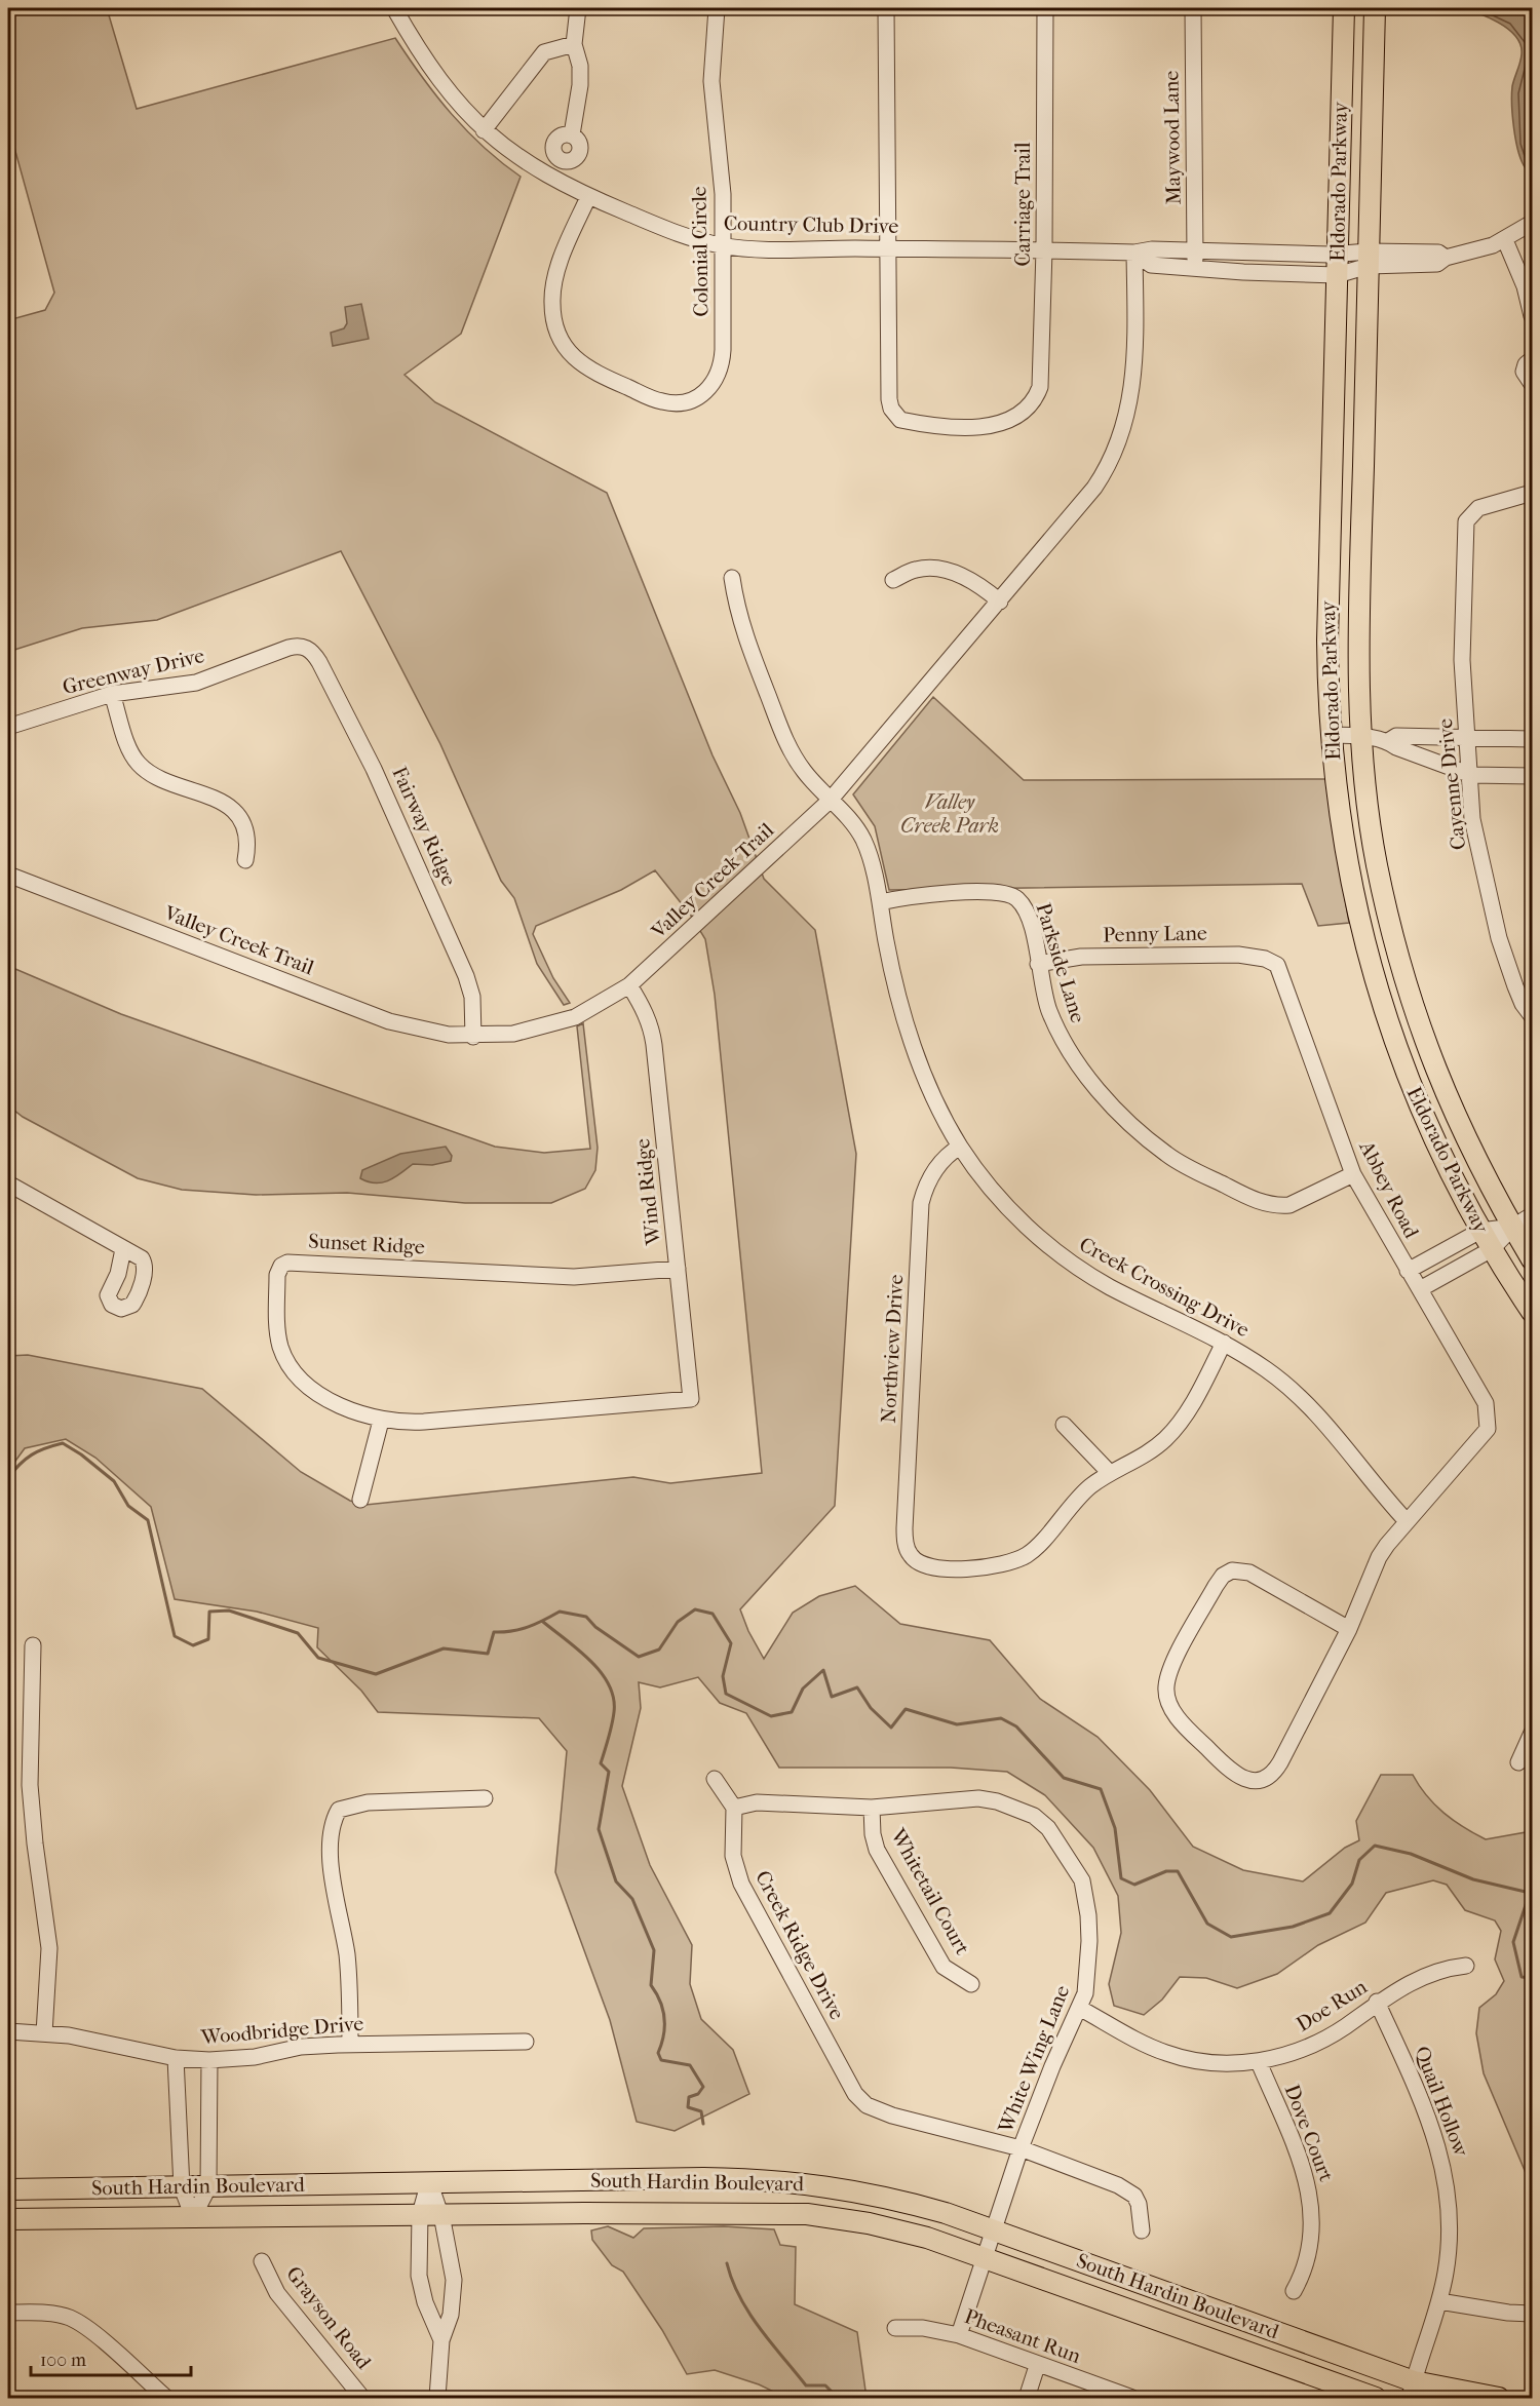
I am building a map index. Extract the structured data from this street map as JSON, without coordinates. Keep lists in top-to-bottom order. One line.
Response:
{"streets":{"main road":["Eldorado Parkway","South Hardin Boulevard"],"street":["Maywood Lane","Carriage Trail","Country Club Drive","Colonial Circle","Greenway Drive","Cayenne Drive","Fairway Ridge","Valley Creek Trail","Penny Lane","Parkside Lane","Abbey Road","Wind Ridge","Sunset Ridge","Creek Crossing Drive","Northview Drive","Whitetail Court","Creek Ridge Drive","Doe Run","Woodbridge Drive","White Wing Lane","Quail Hollow","Dove Court","Grayson Road","Pheasant Run"]},"crossings":[["Maywood Lane","Country Club Drive"],["Eldorado Parkway","Country Club Drive"],["Carriage Trail","Country Club Drive"],["Country Club Drive","Colonial Circle"],["Country Club Drive","Valley Creek Trail"],["Greenway Drive","Fairway Ridge"],["Fairway Ridge","Valley Creek Trail"],["Valley Creek Trail","Wind Ridge"],["Valley Creek Trail","Creek Crossing Drive"],["Penny Lane","Parkside Lane"],["Penny Lane","Abbey Road"],["Parkside Lane","Abbey Road"],["Parkside Lane","Creek Crossing Drive"],["Abbey Road","Creek Crossing Drive"],["Wind Ridge","Sunset Ridge"],["Creek Crossing Drive","Northview Drive"],["Whitetail Court","White Wing Lane"],["Creek Ridge Drive","White Wing Lane"],["Doe Run","White Wing Lane"],["Doe Run","Quail Hollow"],["Doe Run","Dove Court"],["White Wing Lane","South Hardin Boulevard"],["White Wing Lane","Pheasant Run"],["Quail Hollow","South Hardin Boulevard"]],"parks":["Valley Creek Park"],"scale_bar":"100 m"}
